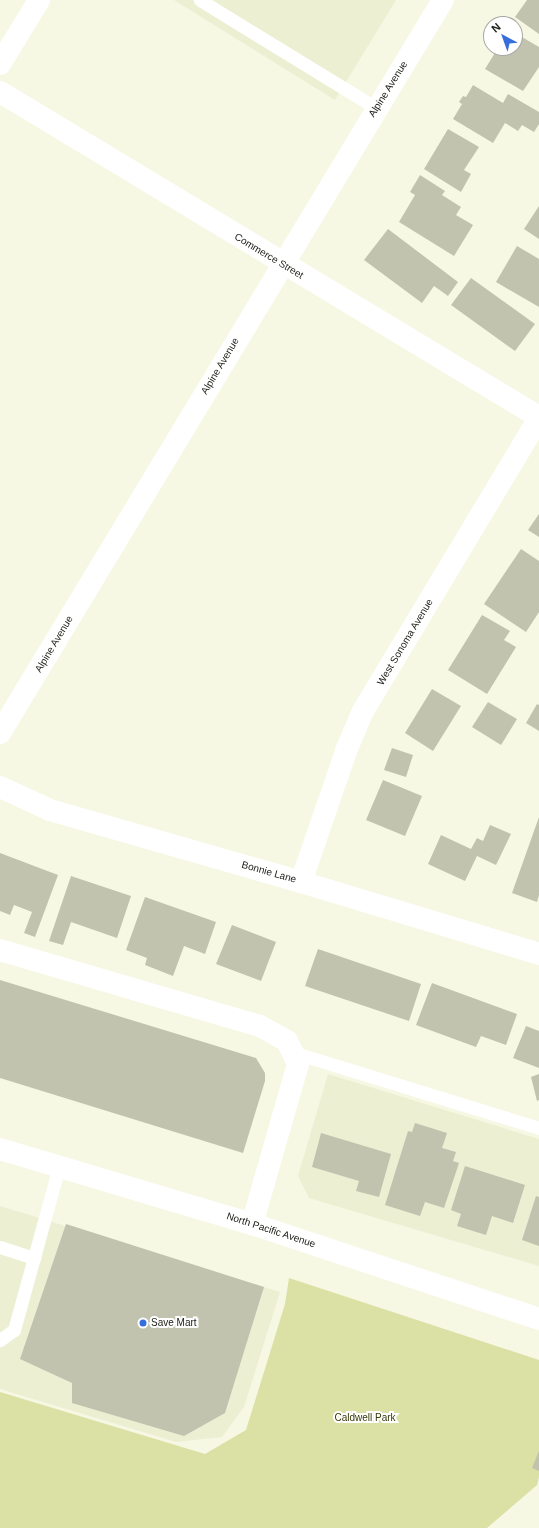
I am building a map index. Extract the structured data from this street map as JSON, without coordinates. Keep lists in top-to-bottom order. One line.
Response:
{"streets":{"street":["Alpine Avenue","Commerce Street","West Sonoma Avenue","Bonnie Lane","North Pacific Avenue"]},"crossings":[["Alpine Avenue","Commerce Street"],["Commerce Street","West Sonoma Avenue"],["West Sonoma Avenue","Bonnie Lane"]],"parks":["Caldwell Park"],"places":["Save Mart"],"north":"top left"}
